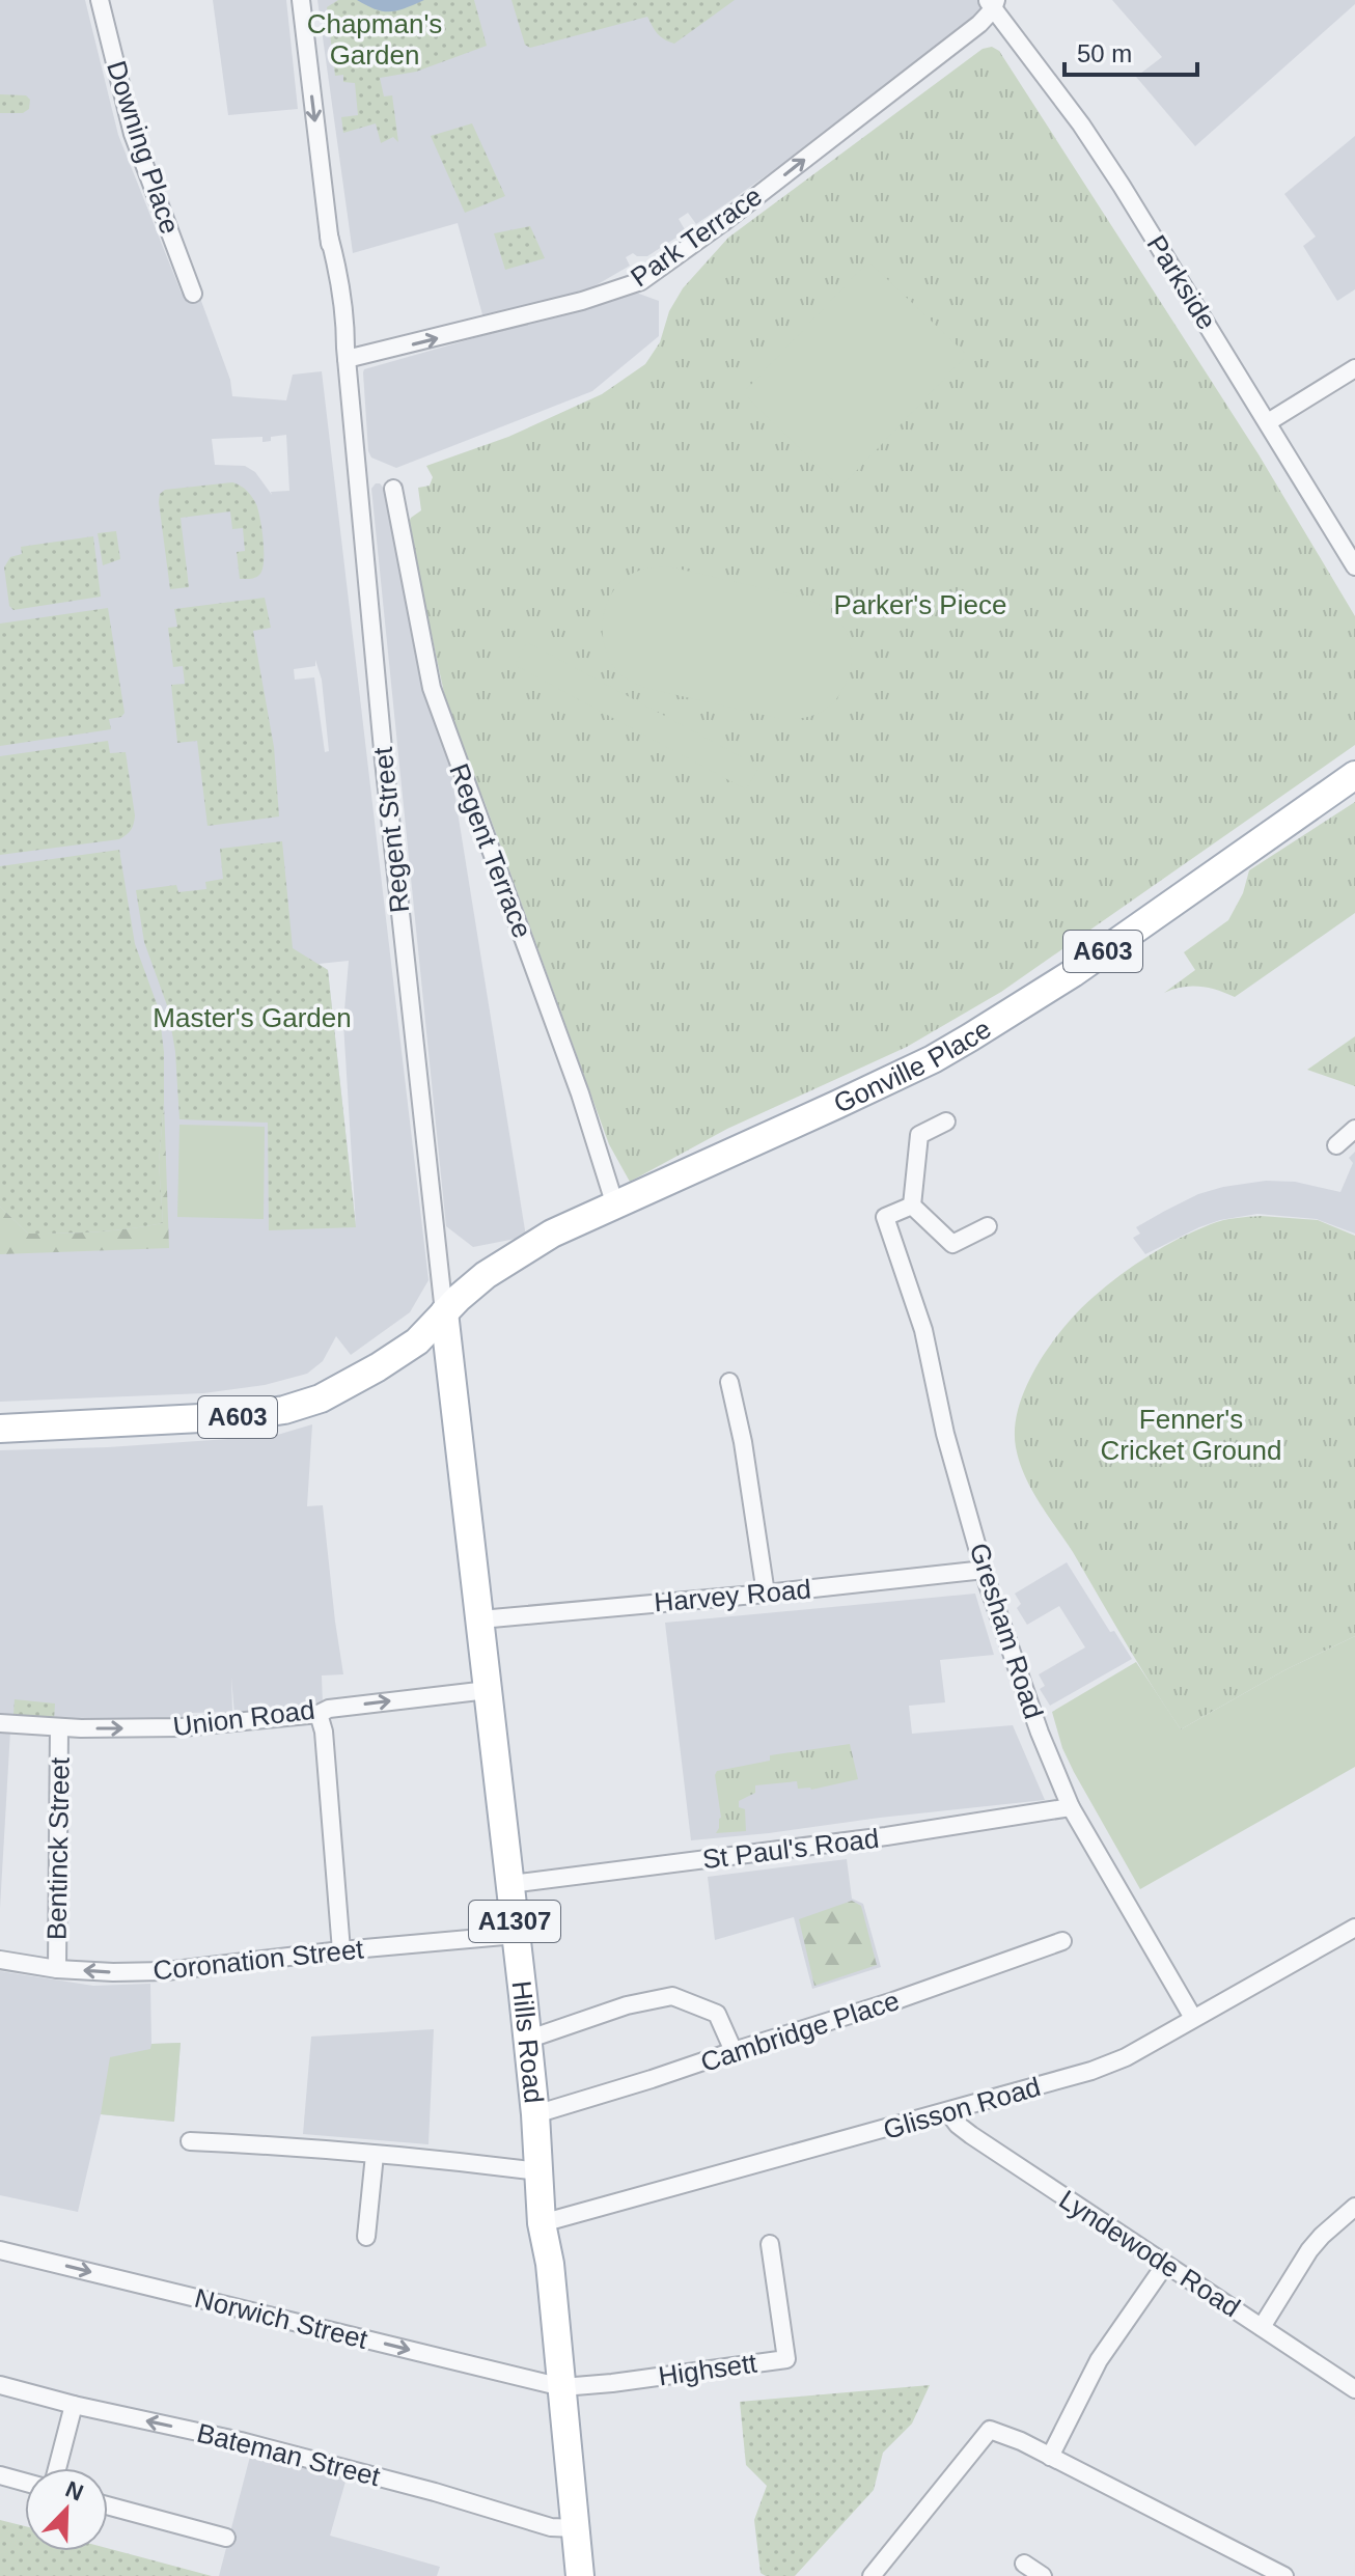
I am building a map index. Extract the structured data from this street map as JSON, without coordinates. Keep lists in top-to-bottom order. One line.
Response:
{"streets":{"main road":["A603","Gonville Place","A1307","Hills Road"],"street":["Downing Place","Park Terrace","Parkside","Regent Street","Regent Terrace","Harvey Road","Gresham Road","Union Road","Bentinck Street","St Paul's Road","Coronation Street","Cambridge Place","Glisson Road","Lyndewode Road","Norwich Street","Highsett","Bateman Street"]},"crossings":[["Park Terrace","Parkside"],["Park Terrace","Regent Street"],["Regent Street","A603"],["Regent Street","Gonville Place"],["Regent Street","Hills Road"],["Regent Terrace","Gonville Place"],["A603","Gonville Place"],["A603","Hills Road"],["Gonville Place","Hills Road"],["Harvey Road","Gresham Road"],["Harvey Road","Hills Road"],["Gresham Road","St Paul's Road"],["Gresham Road","Glisson Road"],["Union Road","Bentinck Street"],["Union Road","Hills Road"],["Bentinck Street","Coronation Street"],["St Paul's Road","Hills Road"],["Coronation Street","Hills Road"],["Cambridge Place","Hills Road"],["Hills Road","Glisson Road"],["Hills Road","Norwich Street"],["Hills Road","Highsett"],["Hills Road","Bateman Street"],["Glisson Road","Lyndewode Road"],["Norwich Street","Highsett"]],"one_way":["Park Terrace","Union Road","Coronation Street","Norwich Street","Bateman Street"],"parks":["Chapman's Garden","Parker's Piece","Master's Garden","Fenner's Cricket Ground"],"scale_bar":"50 m","north":"top right"}
